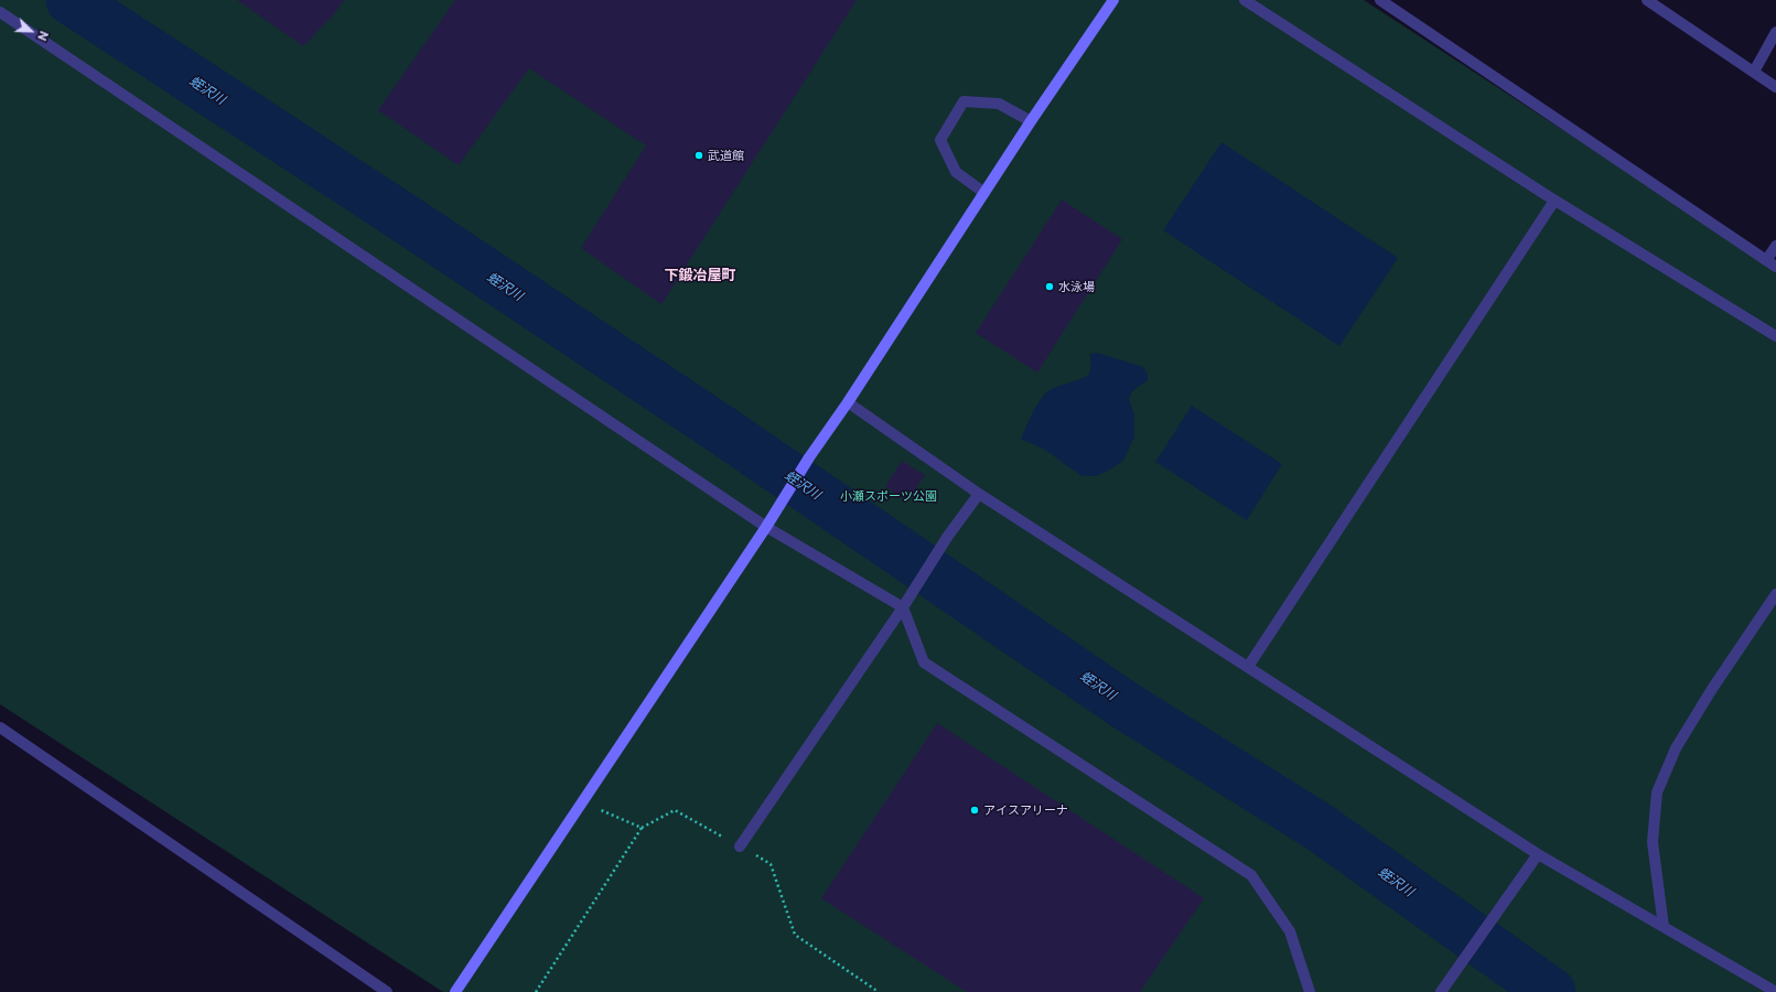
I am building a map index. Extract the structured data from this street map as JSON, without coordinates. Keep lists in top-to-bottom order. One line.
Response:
{"districts":["下鍛冶屋町"],"water":["蛭沢川"],"parks":["小瀬スポーツ公園"],"places":["武道館","水泳場","アイスアリーナ"],"north":"bottom right"}
